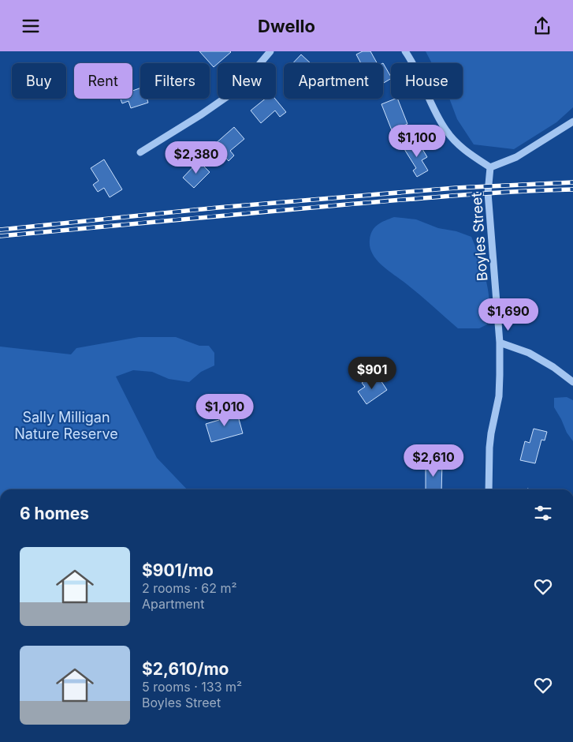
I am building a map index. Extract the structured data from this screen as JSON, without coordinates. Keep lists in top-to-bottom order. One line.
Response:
{"streets":{"street":["Boyles Street"]},"parks":["Sally Milligan Nature Reserve"],"page":{"header":"Dwello","chip":["Buy","Rent","Filters","New","Apartment","House"],"price":["$1,100","$2,380","$1,690","$901","$1,010","$2,610"],"heading":"6 homes","list":[{"name":"$901/mo","note":"2 rooms · 62 m² · Apartment"},{"name":"$2,610/mo","note":"5 rooms · 133 m² · Boyles Street"}]}}
